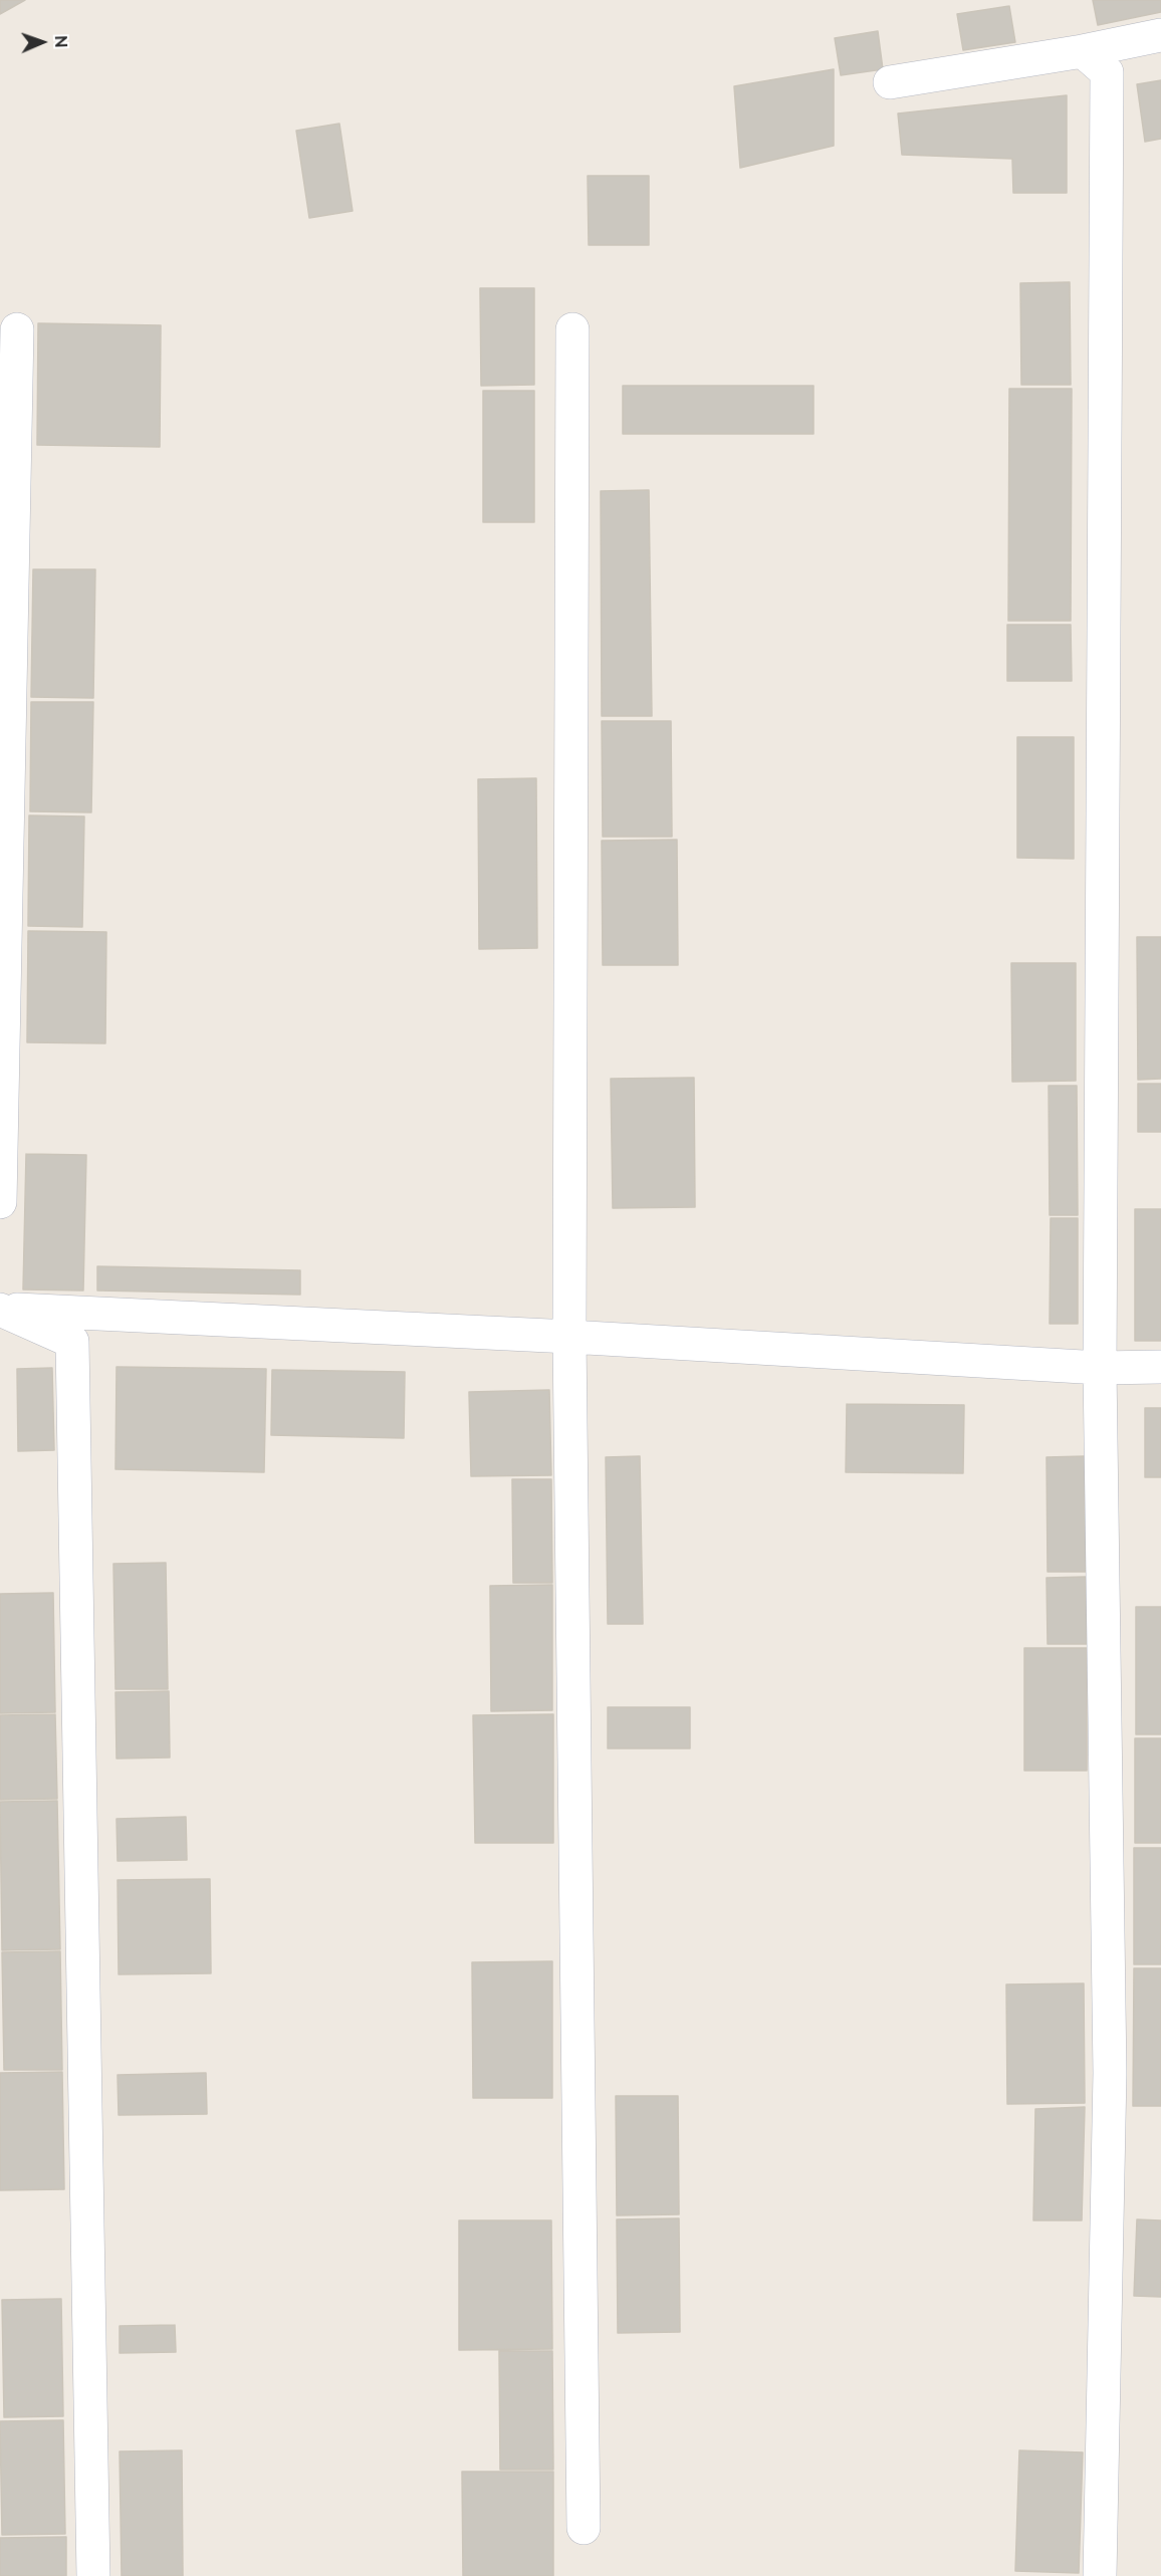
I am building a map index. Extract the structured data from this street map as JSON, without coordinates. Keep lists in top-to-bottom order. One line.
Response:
{"north":"right"}
